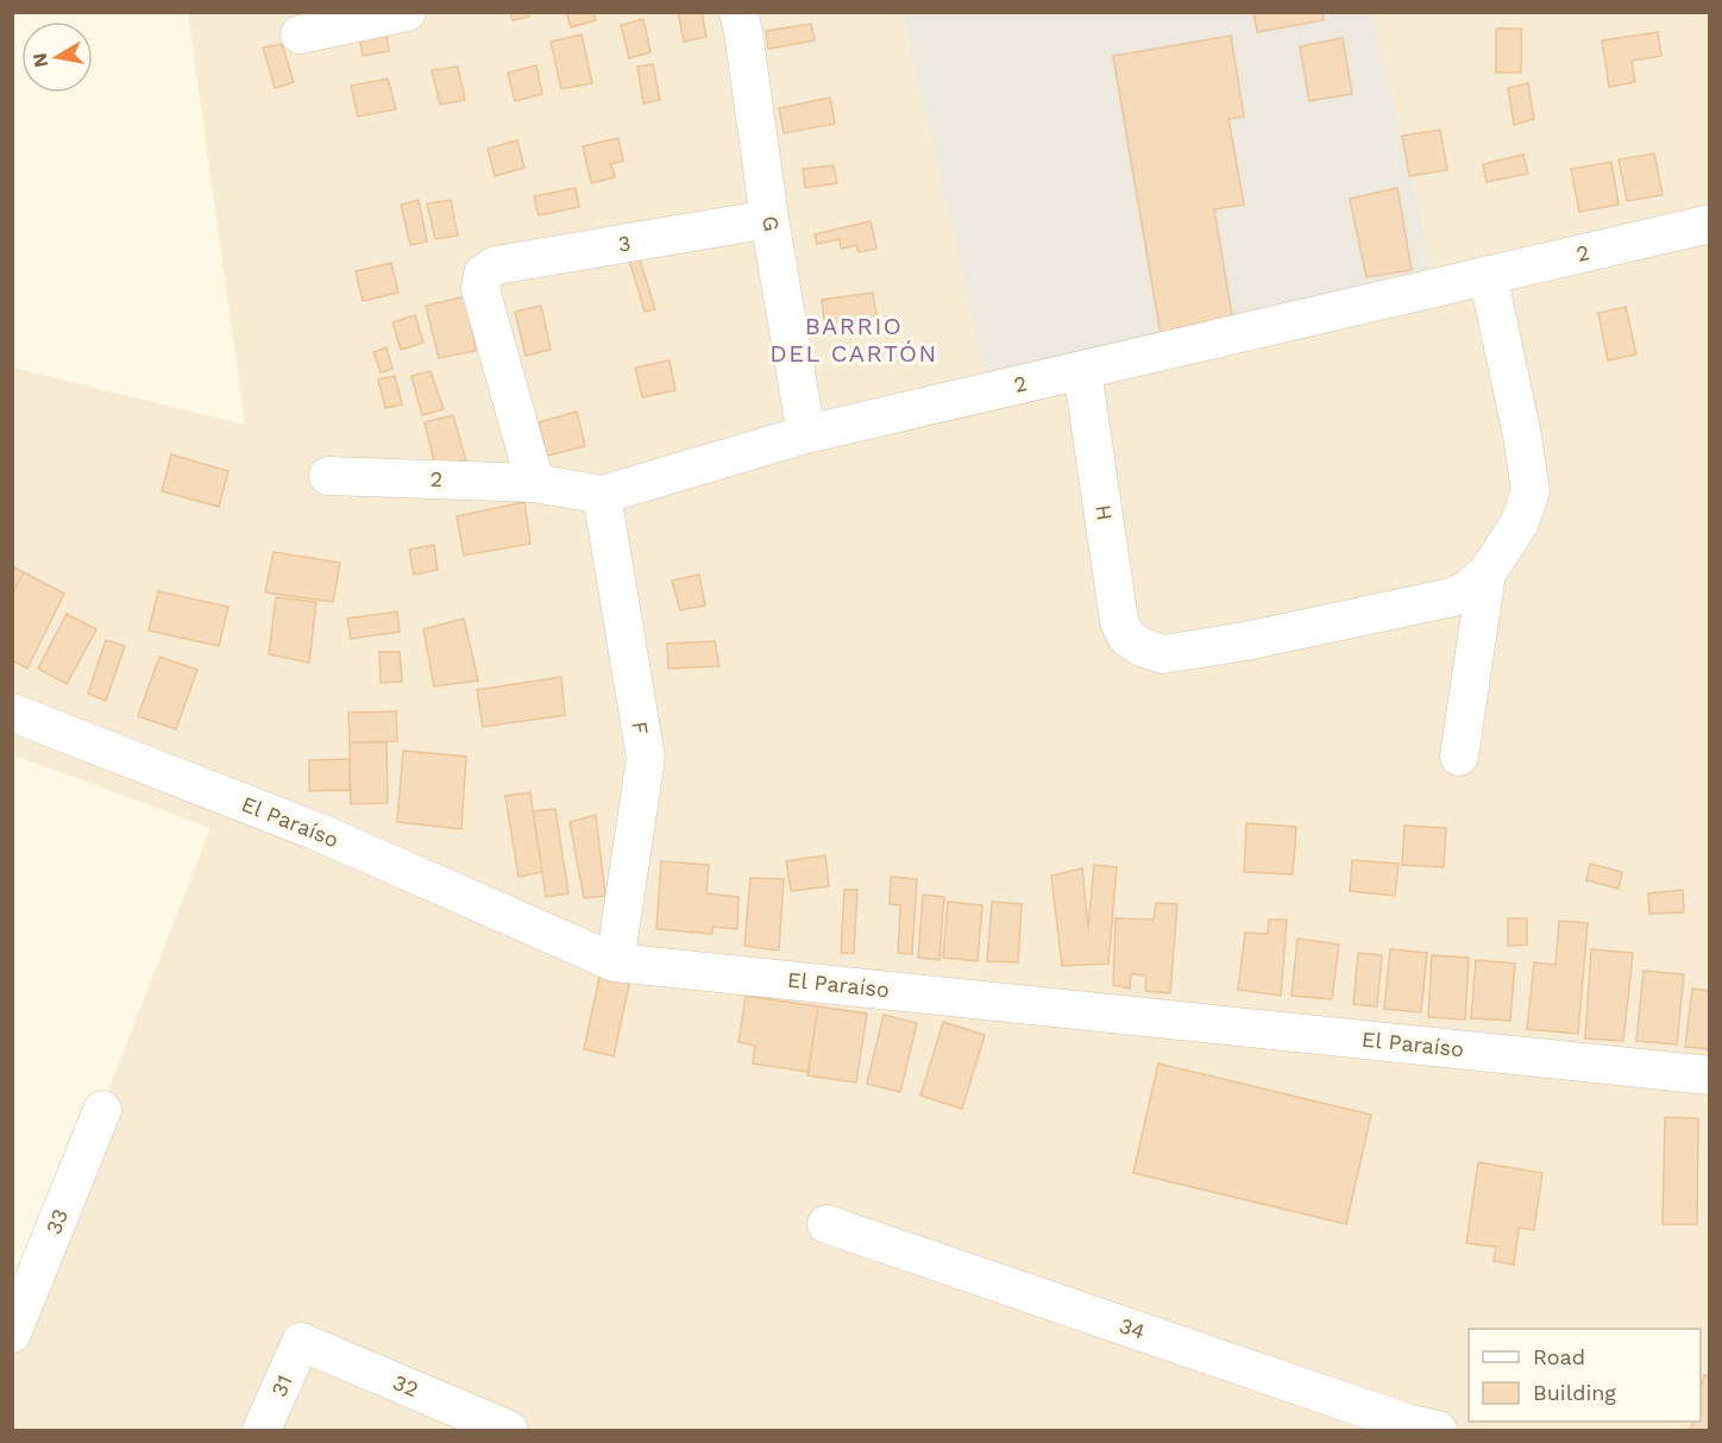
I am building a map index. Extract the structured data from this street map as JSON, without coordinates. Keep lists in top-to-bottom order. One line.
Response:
{"streets":{"street":["G","3","2","H","F","El Paraíso","33","34","31","32"]},"crossings":[["G","3"],["G","2"],["3","2"],["2","H"],["2","F"],["F","El Paraíso"],["31","32"]],"districts":["BARRIO DEL CARTÓN"],"legend":["Road","Building"],"north":"left"}
